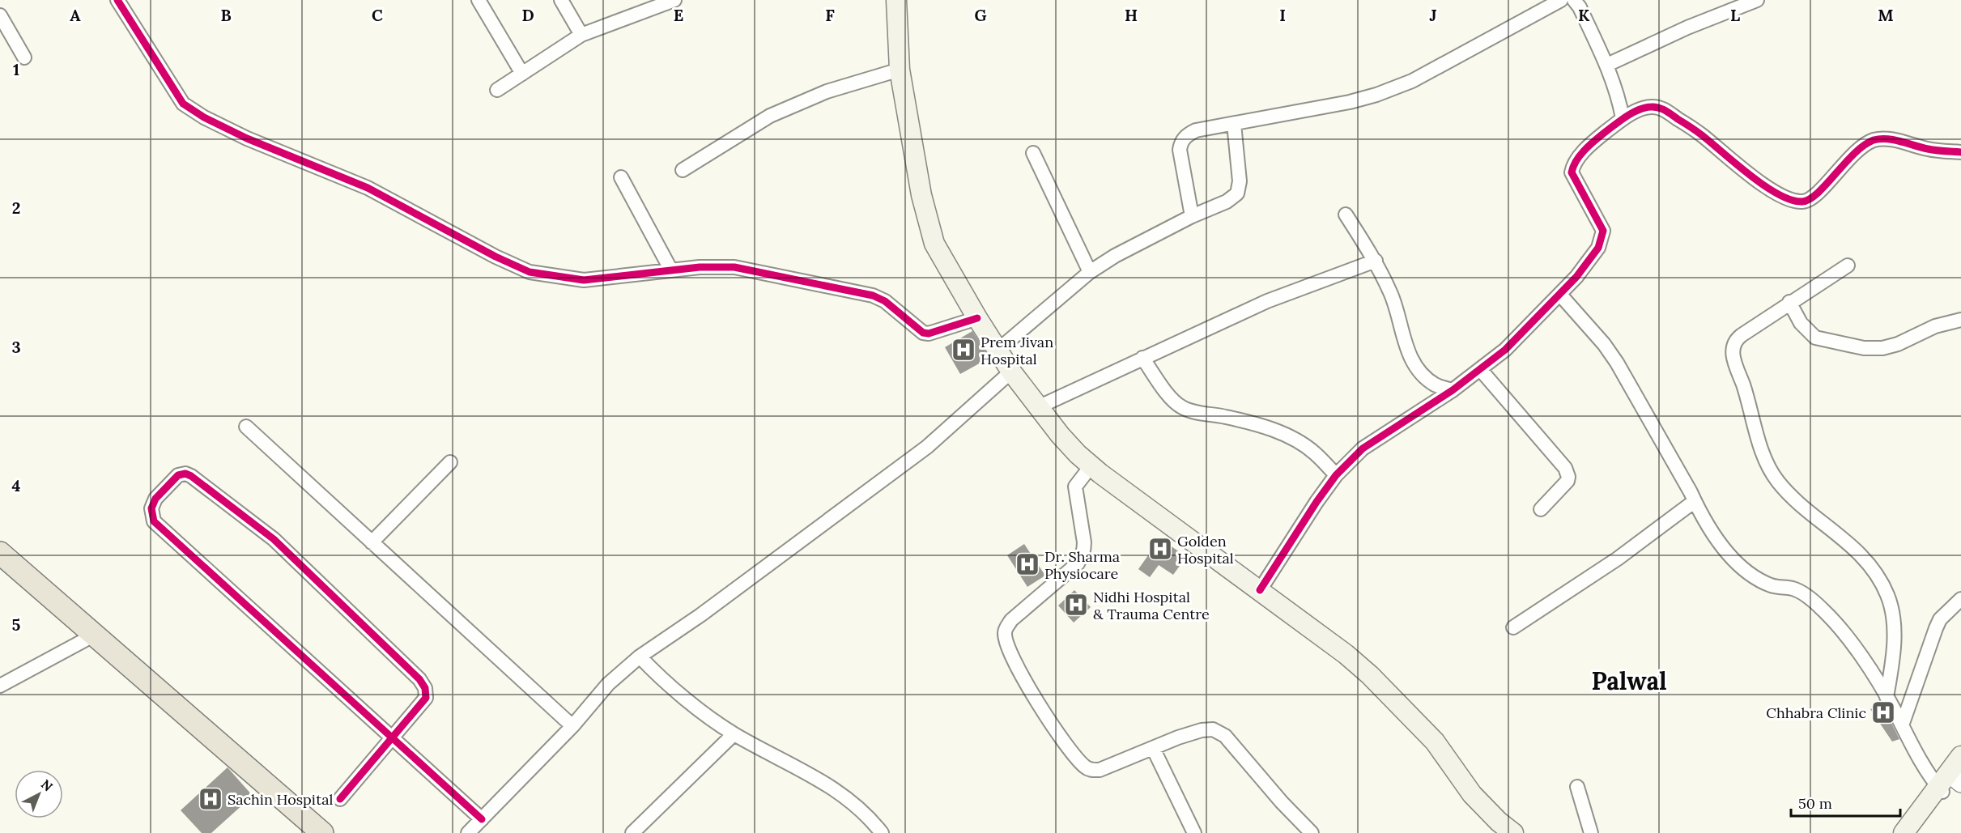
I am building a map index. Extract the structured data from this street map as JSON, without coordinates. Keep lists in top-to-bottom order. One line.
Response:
{"districts":["Palwal"],"places":{"hospital":["Prem Jivan Hospital","Golden Hospital","Dr. Sharma Physiocare","Nidhi Hospital & Trauma Centre","Chhabra Clinic","Sachin Hospital"]},"scale_bar":"50 m","north":"top right","grid":{"columns":["A","B","C","D","E","F","G","H","I","J","K","L","M"],"rows":["1","2","3","4","5"]}}
